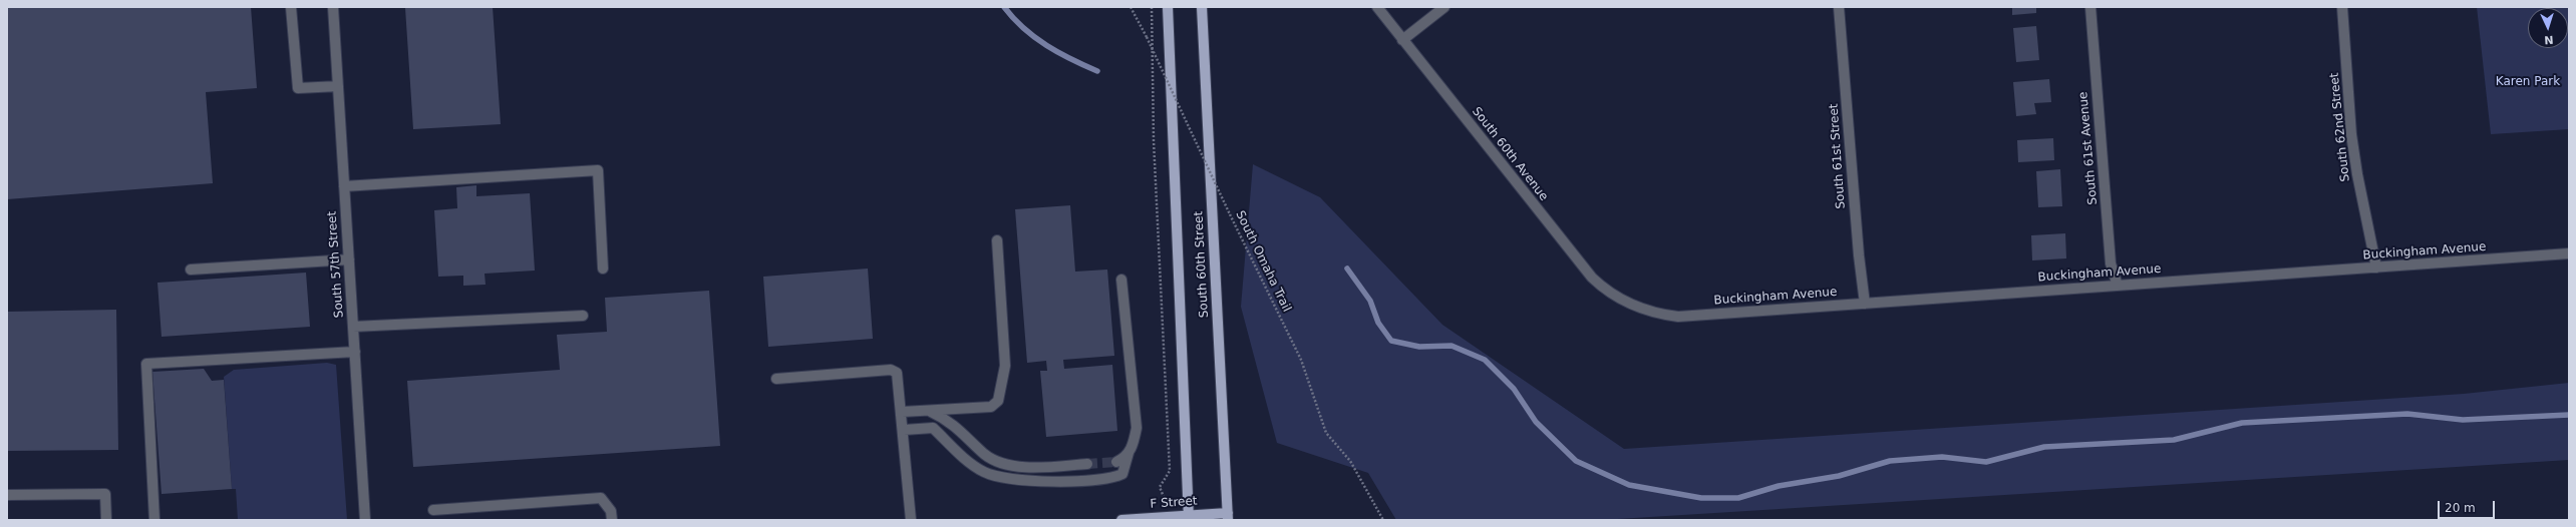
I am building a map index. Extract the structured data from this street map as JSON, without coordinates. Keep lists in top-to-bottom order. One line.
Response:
{"streets":{"main road":["South 60th Street","F Street"],"street":["South 62nd Street","South 61st Avenue","South 60th Avenue","South 61st Street","Buckingham Avenue","South 57th Street"],"path":["South Omaha Trail"]},"crossings":[["South 62nd Street","Buckingham Avenue"],["South 61st Avenue","Buckingham Avenue"],["South 60th Avenue","Buckingham Avenue"],["South 61st Street","Buckingham Avenue"],["South 60th Street","F Street"]],"parks":["Karen Park"],"scale_bar":"20 m","north":"bottom"}
